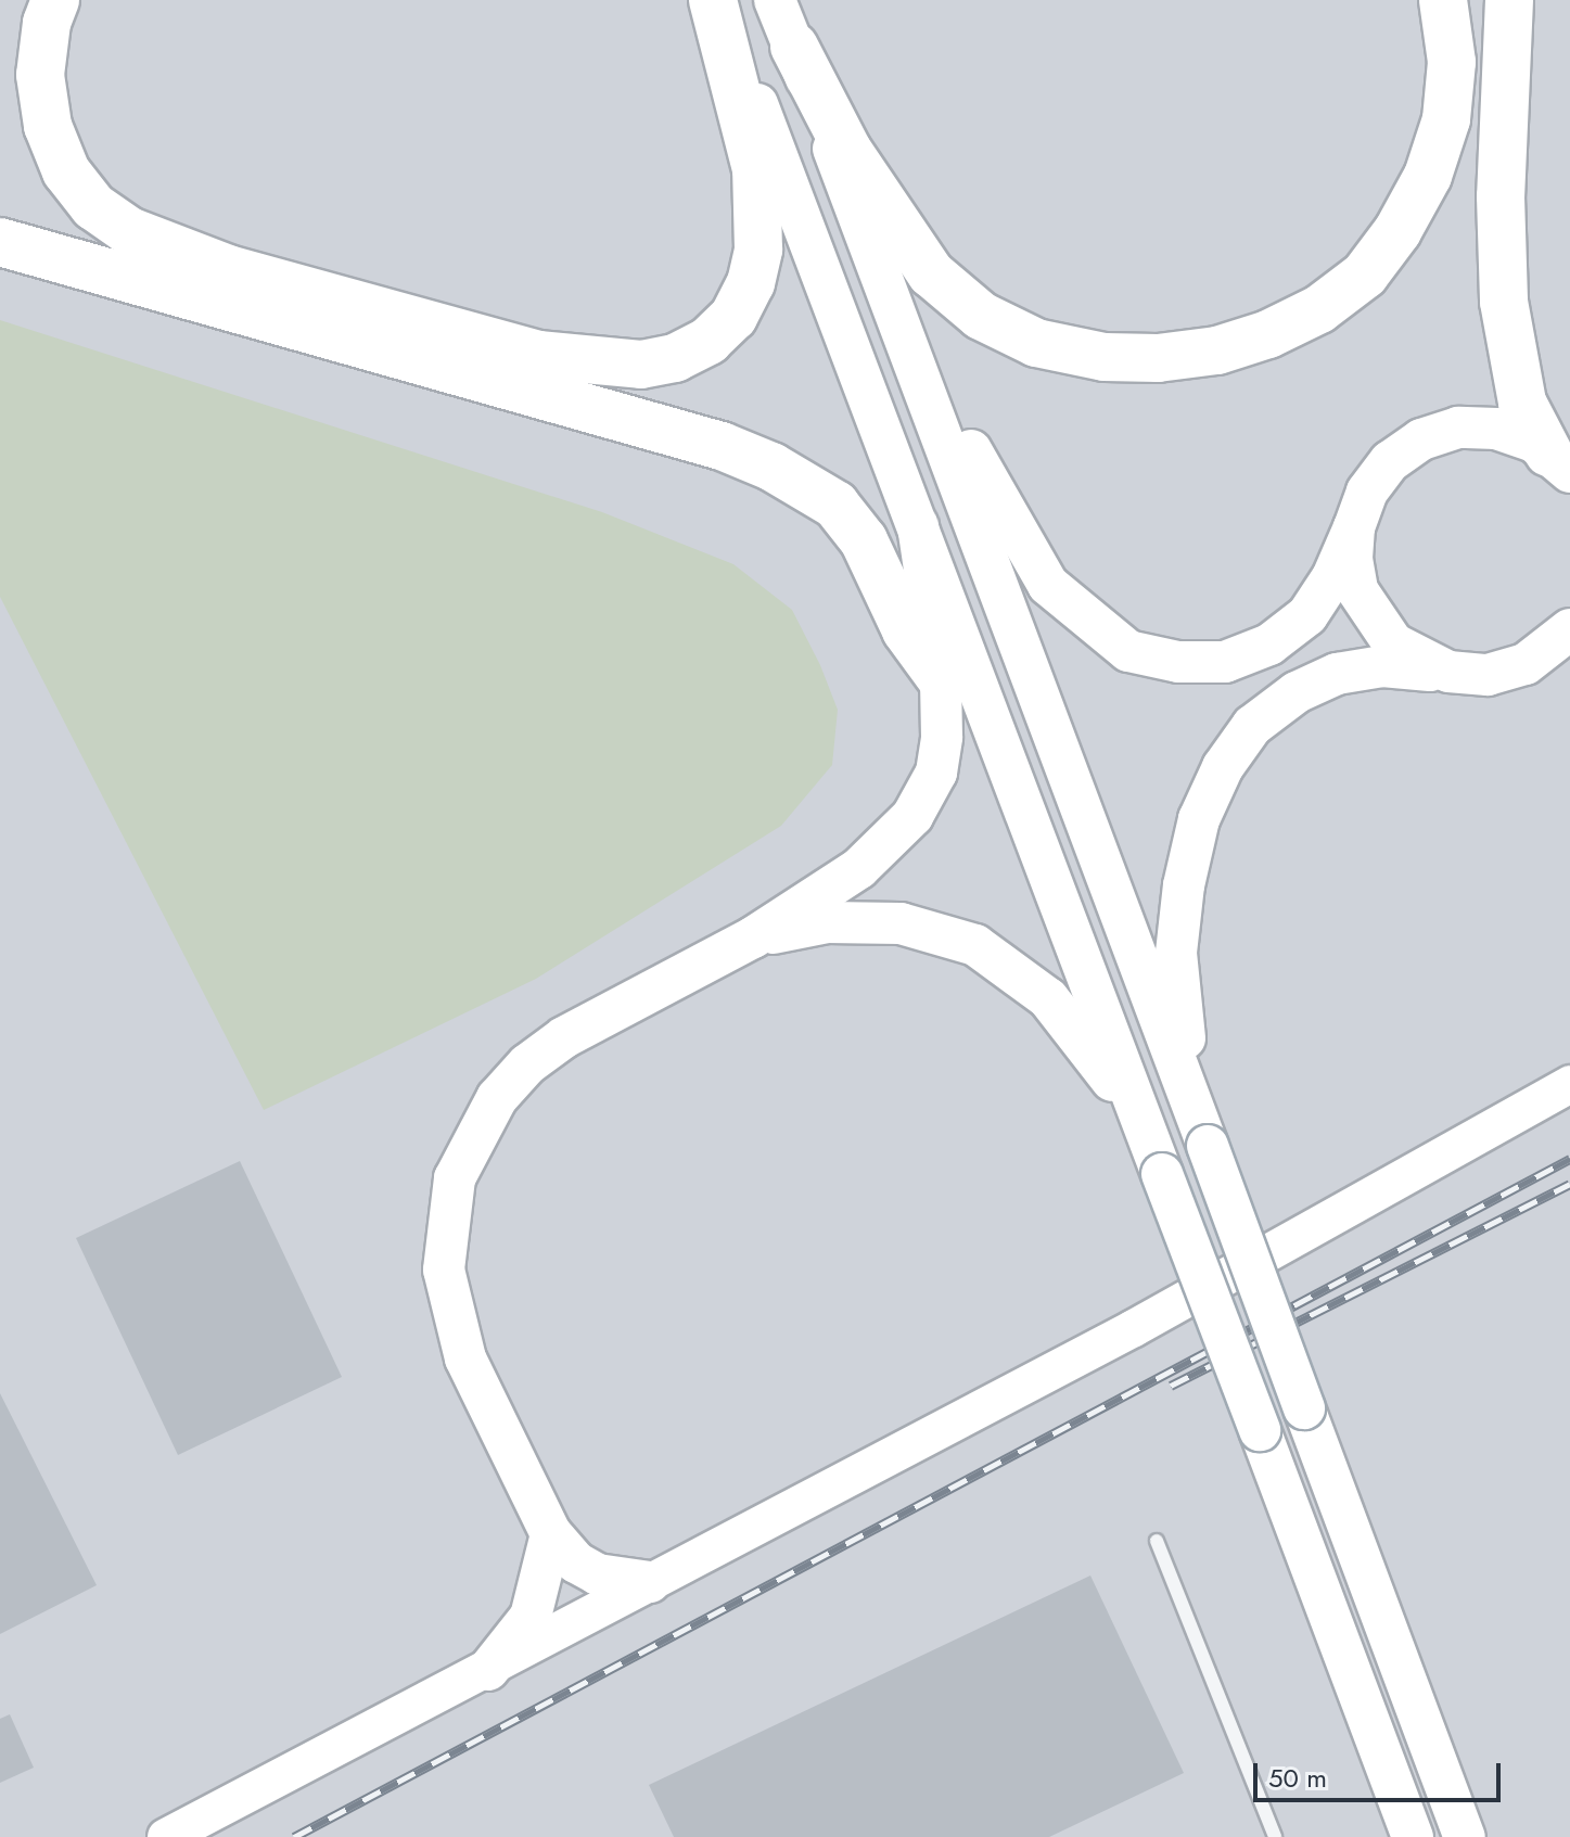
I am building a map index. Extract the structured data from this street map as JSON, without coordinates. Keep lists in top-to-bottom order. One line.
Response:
{"scale_bar":"50 m"}
